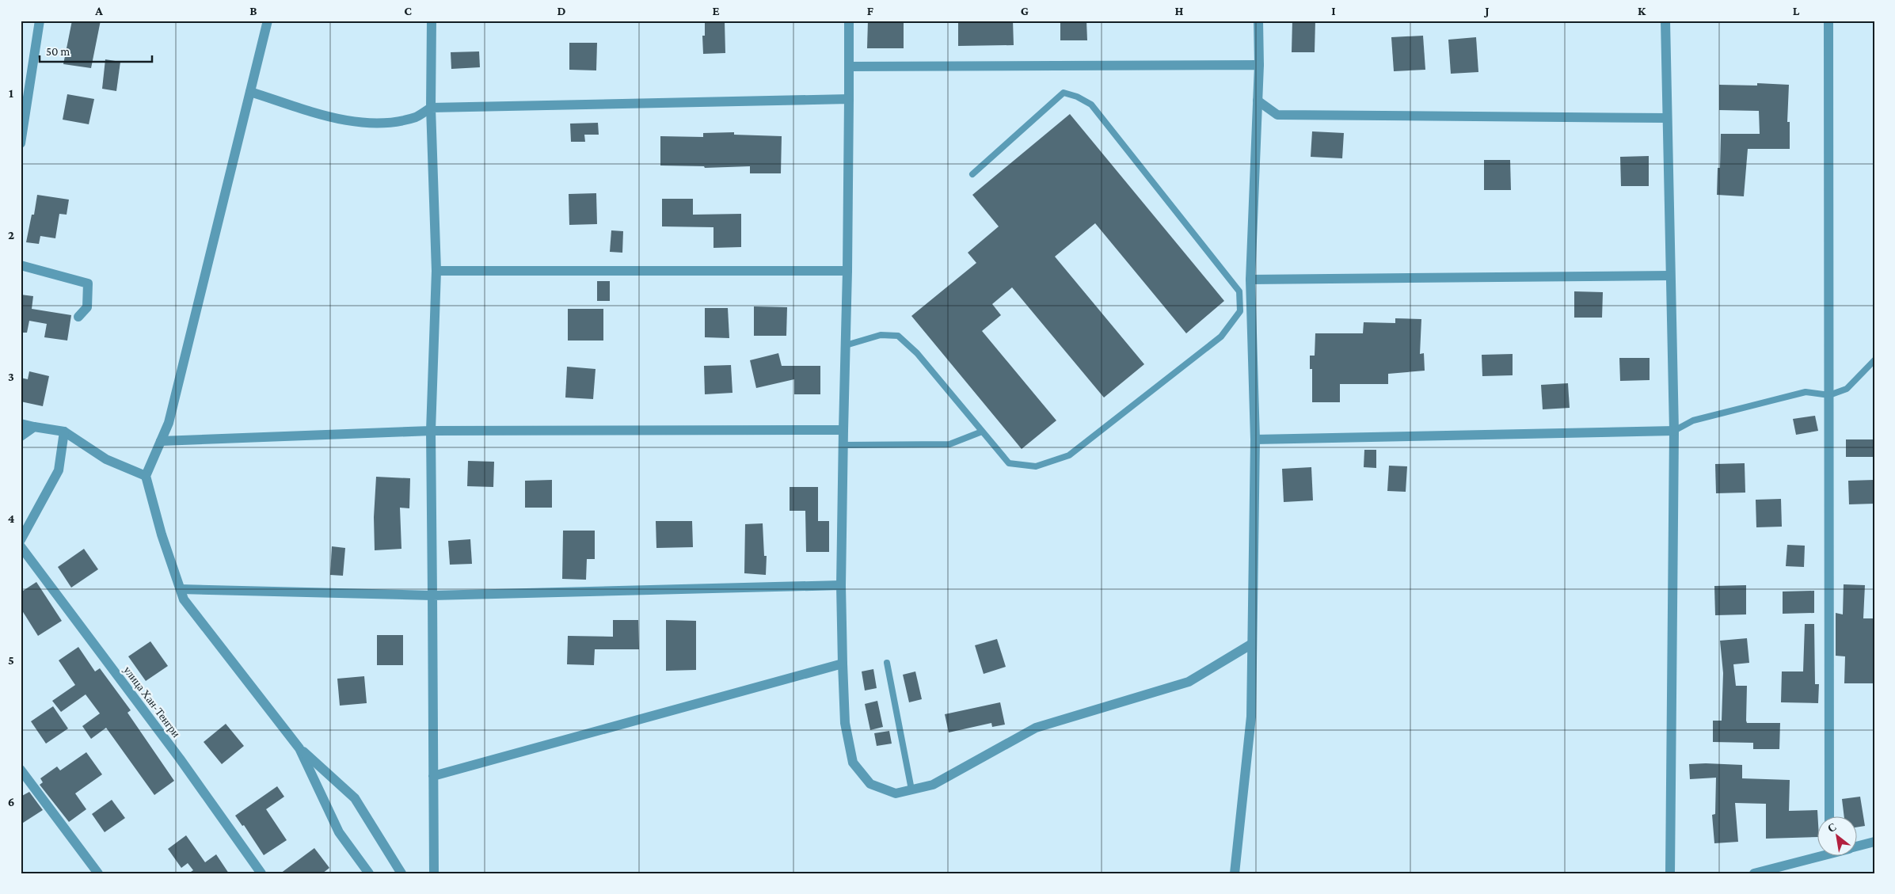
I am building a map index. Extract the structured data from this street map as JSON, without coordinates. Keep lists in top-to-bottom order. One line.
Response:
{"streets":{"street":["улица Хан-Тенгри"]},"scale_bar":"50 m","north":"top left","grid":{"columns":["A","B","C","D","E","F","G","H","I","J","K","L"],"rows":["1","2","3","4","5","6"]}}
